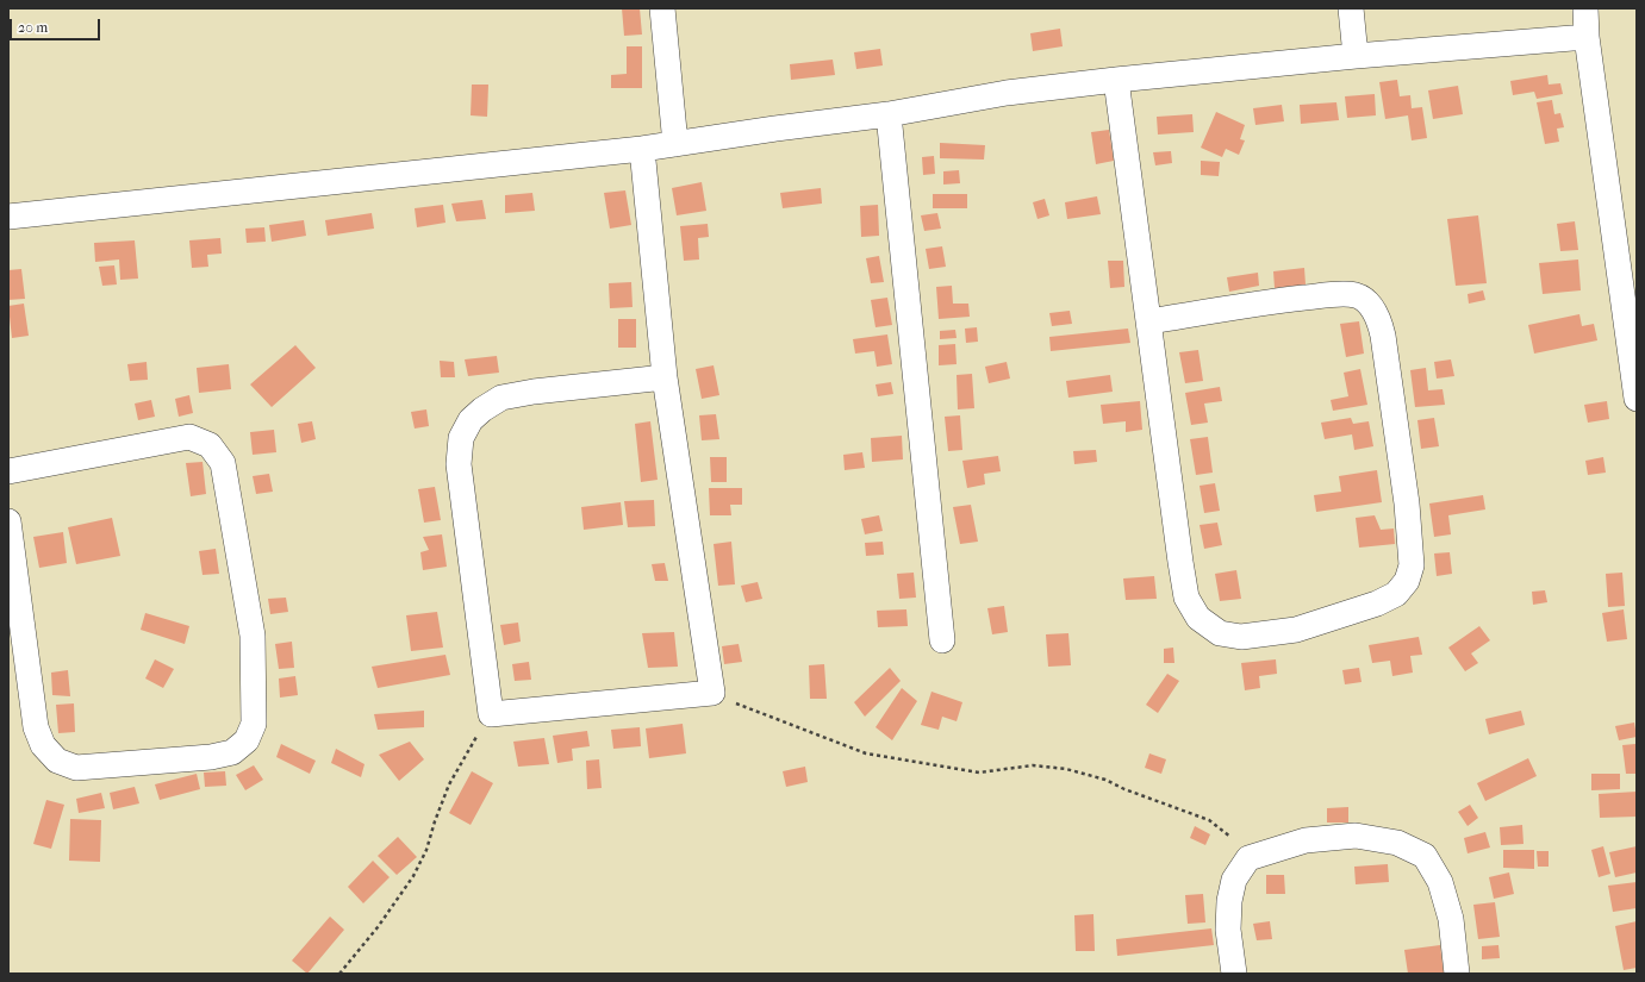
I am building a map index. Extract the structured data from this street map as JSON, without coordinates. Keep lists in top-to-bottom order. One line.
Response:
{"scale_bar":"20 m"}
